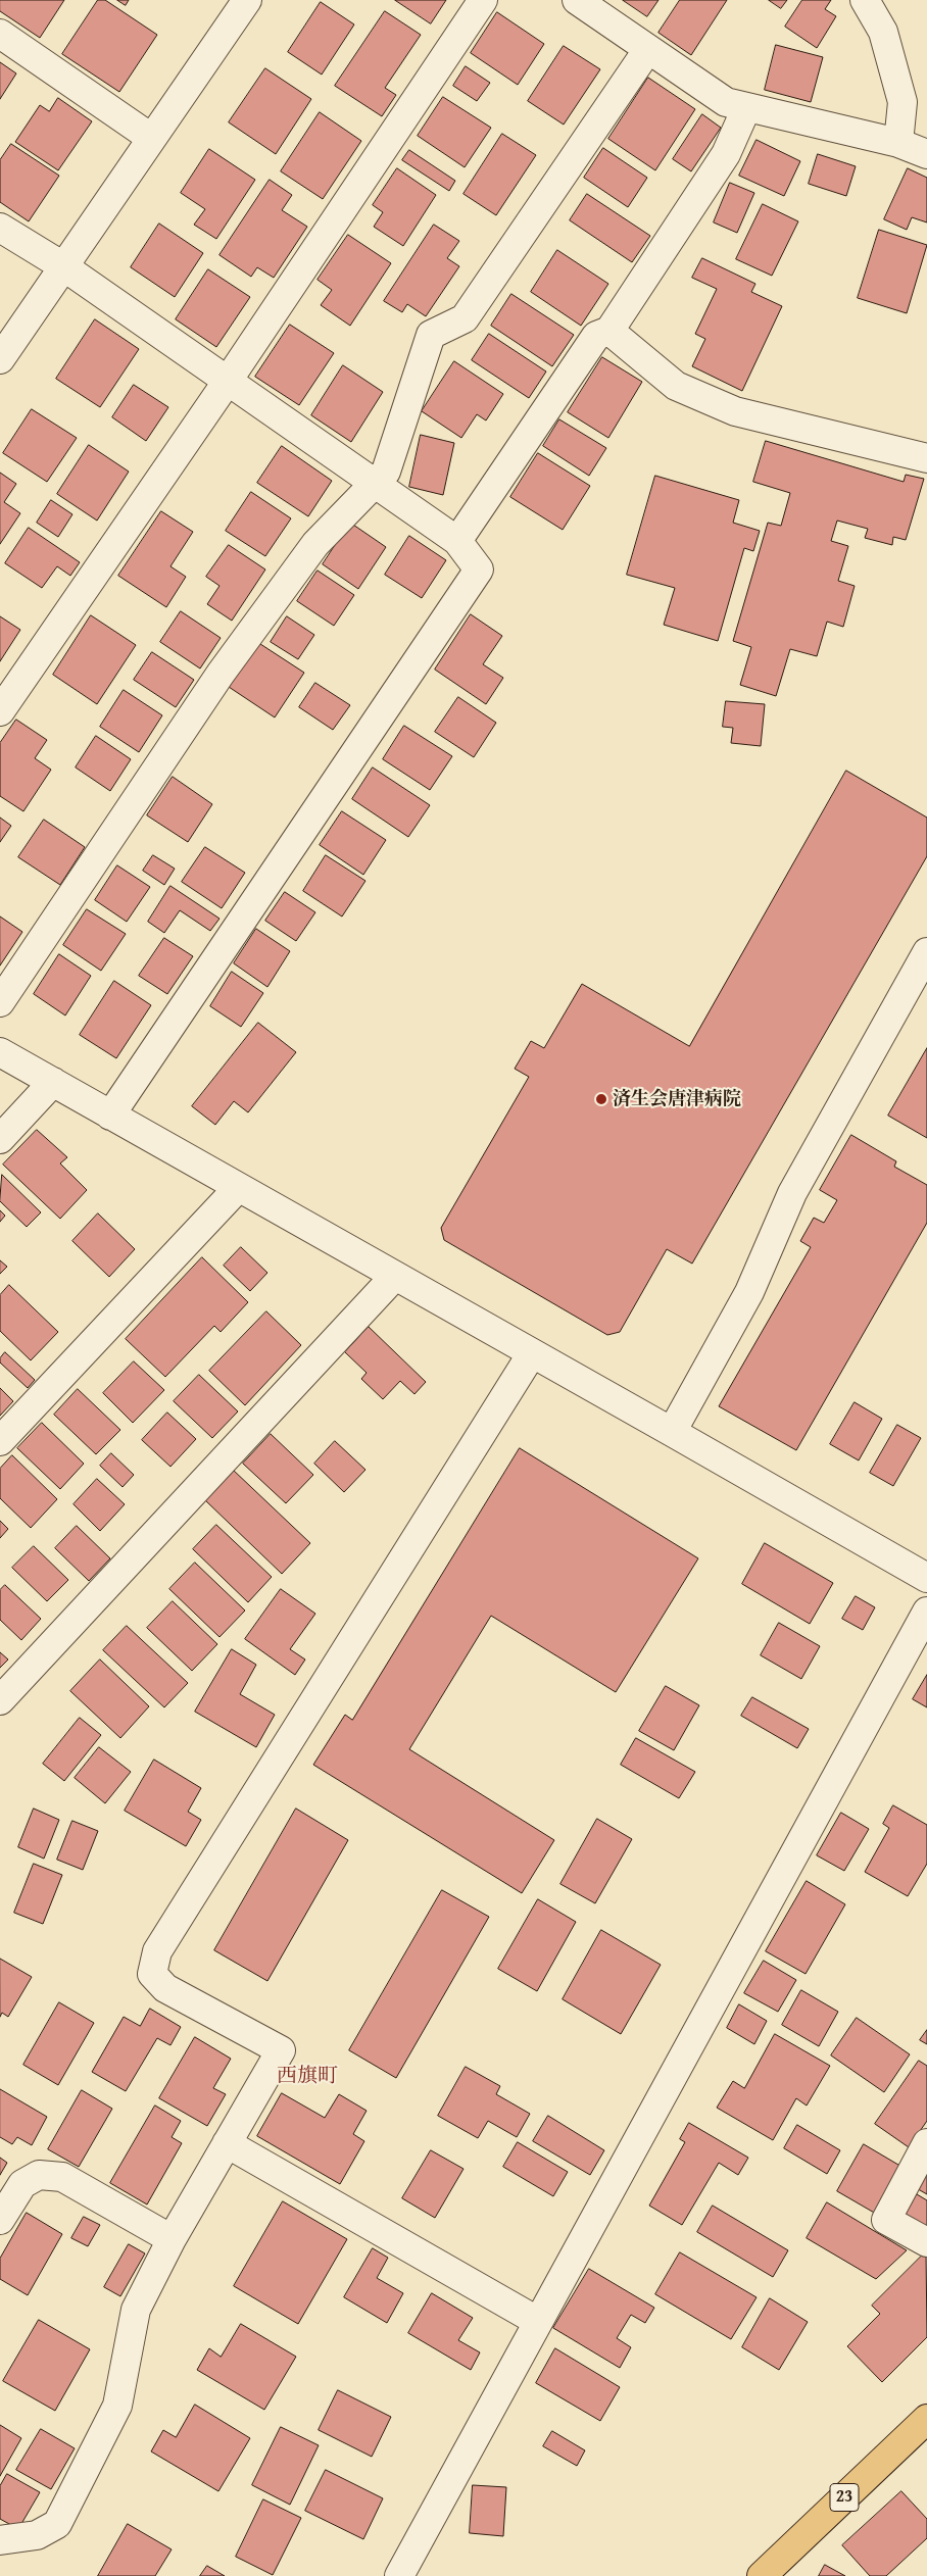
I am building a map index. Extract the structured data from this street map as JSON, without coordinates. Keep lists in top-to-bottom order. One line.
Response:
{"streets":{"main road":["23"]},"districts":["西旗町"],"places":["済生会唐津病院"]}
